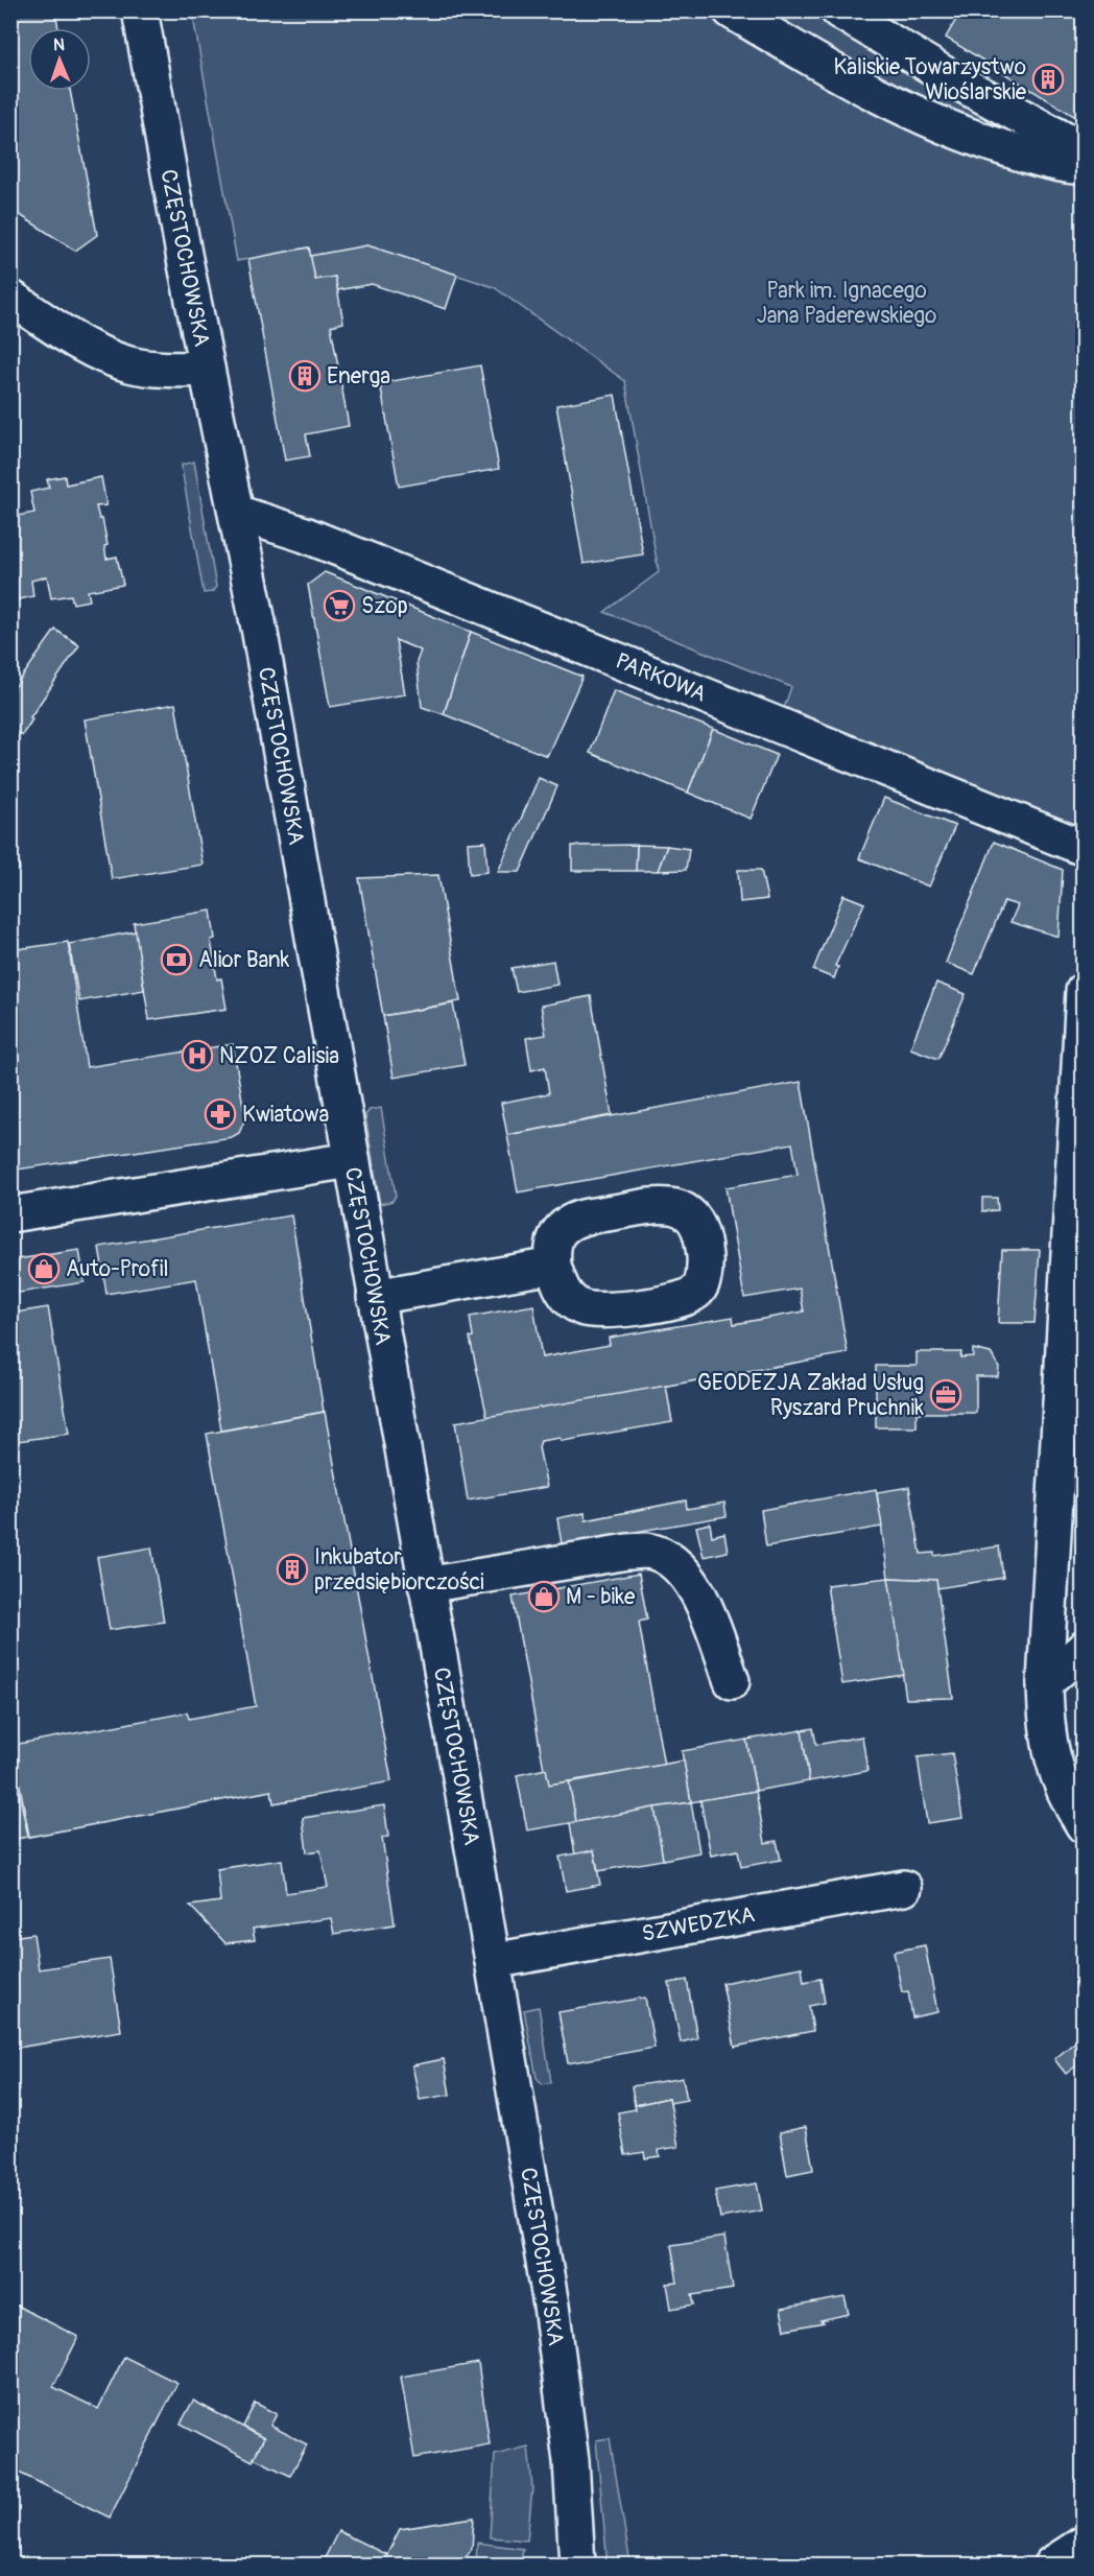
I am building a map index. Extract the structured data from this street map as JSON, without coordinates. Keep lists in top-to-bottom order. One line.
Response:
{"streets":{"street":["CZĘSTOCHOWSKA","PARKOWA","SZWEDZKA"]},"crossings":[["CZĘSTOCHOWSKA","PARKOWA"],["CZĘSTOCHOWSKA","SZWEDZKA"]],"parks":["Park im. Ignacego Jana Paderewskiego"],"places":{"building":["Kaliskie Towarzystwo Wioślarskie","Energa","Inkubator przedsiębiorczości"],"supermarket":["Szop"],"bank":["Alior Bank"],"hospital":["NZOZ Calisia"],"pharmacy":["Kwiatowa"],"shop":["Auto-Profil","M - bike"],"office":["GEODEZJA Zakład Usług Ryszard Pruchnik"]},"north":"top"}
